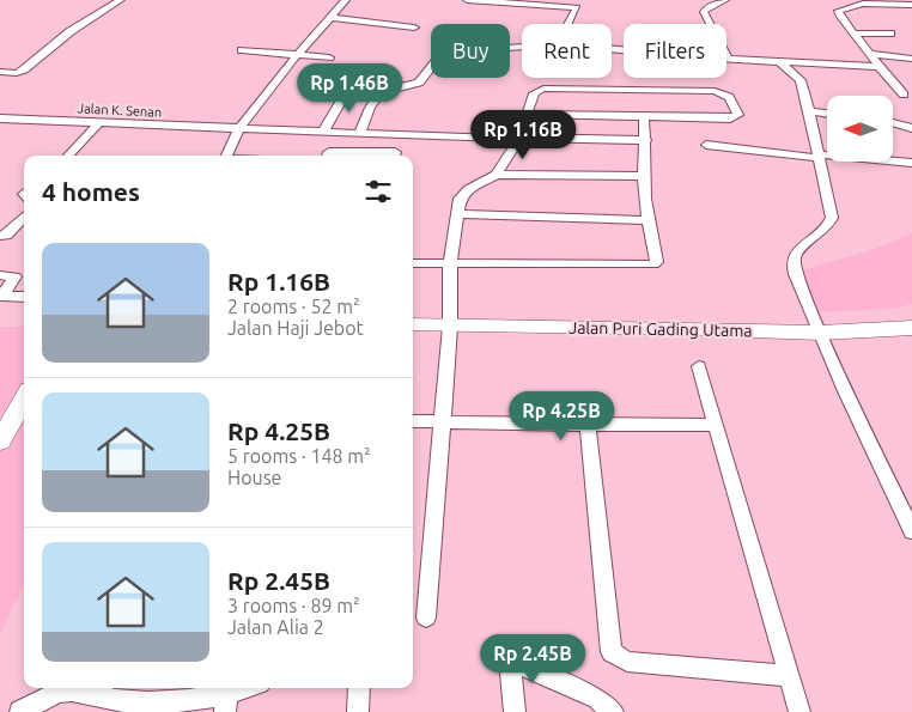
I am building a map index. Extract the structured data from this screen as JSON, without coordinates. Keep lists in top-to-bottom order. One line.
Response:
{"streets":{"street":["Jalan K. Senan","Jalan Puri Gading Utama"]},"north":"left","page":{"chip":["Buy","Rent","Filters"],"price":["Rp 1.46B","Rp 1.16B","Rp 4.25B","Rp 2.45B"],"heading":"4 homes","list":[{"name":"Rp 1.16B","note":"2 rooms · 52 m² · Jalan Haji Jebot"},{"name":"Rp 4.25B","note":"5 rooms · 148 m² · House"},{"name":"Rp 2.45B","note":"3 rooms · 89 m² · Jalan Alia 2"}]}}
